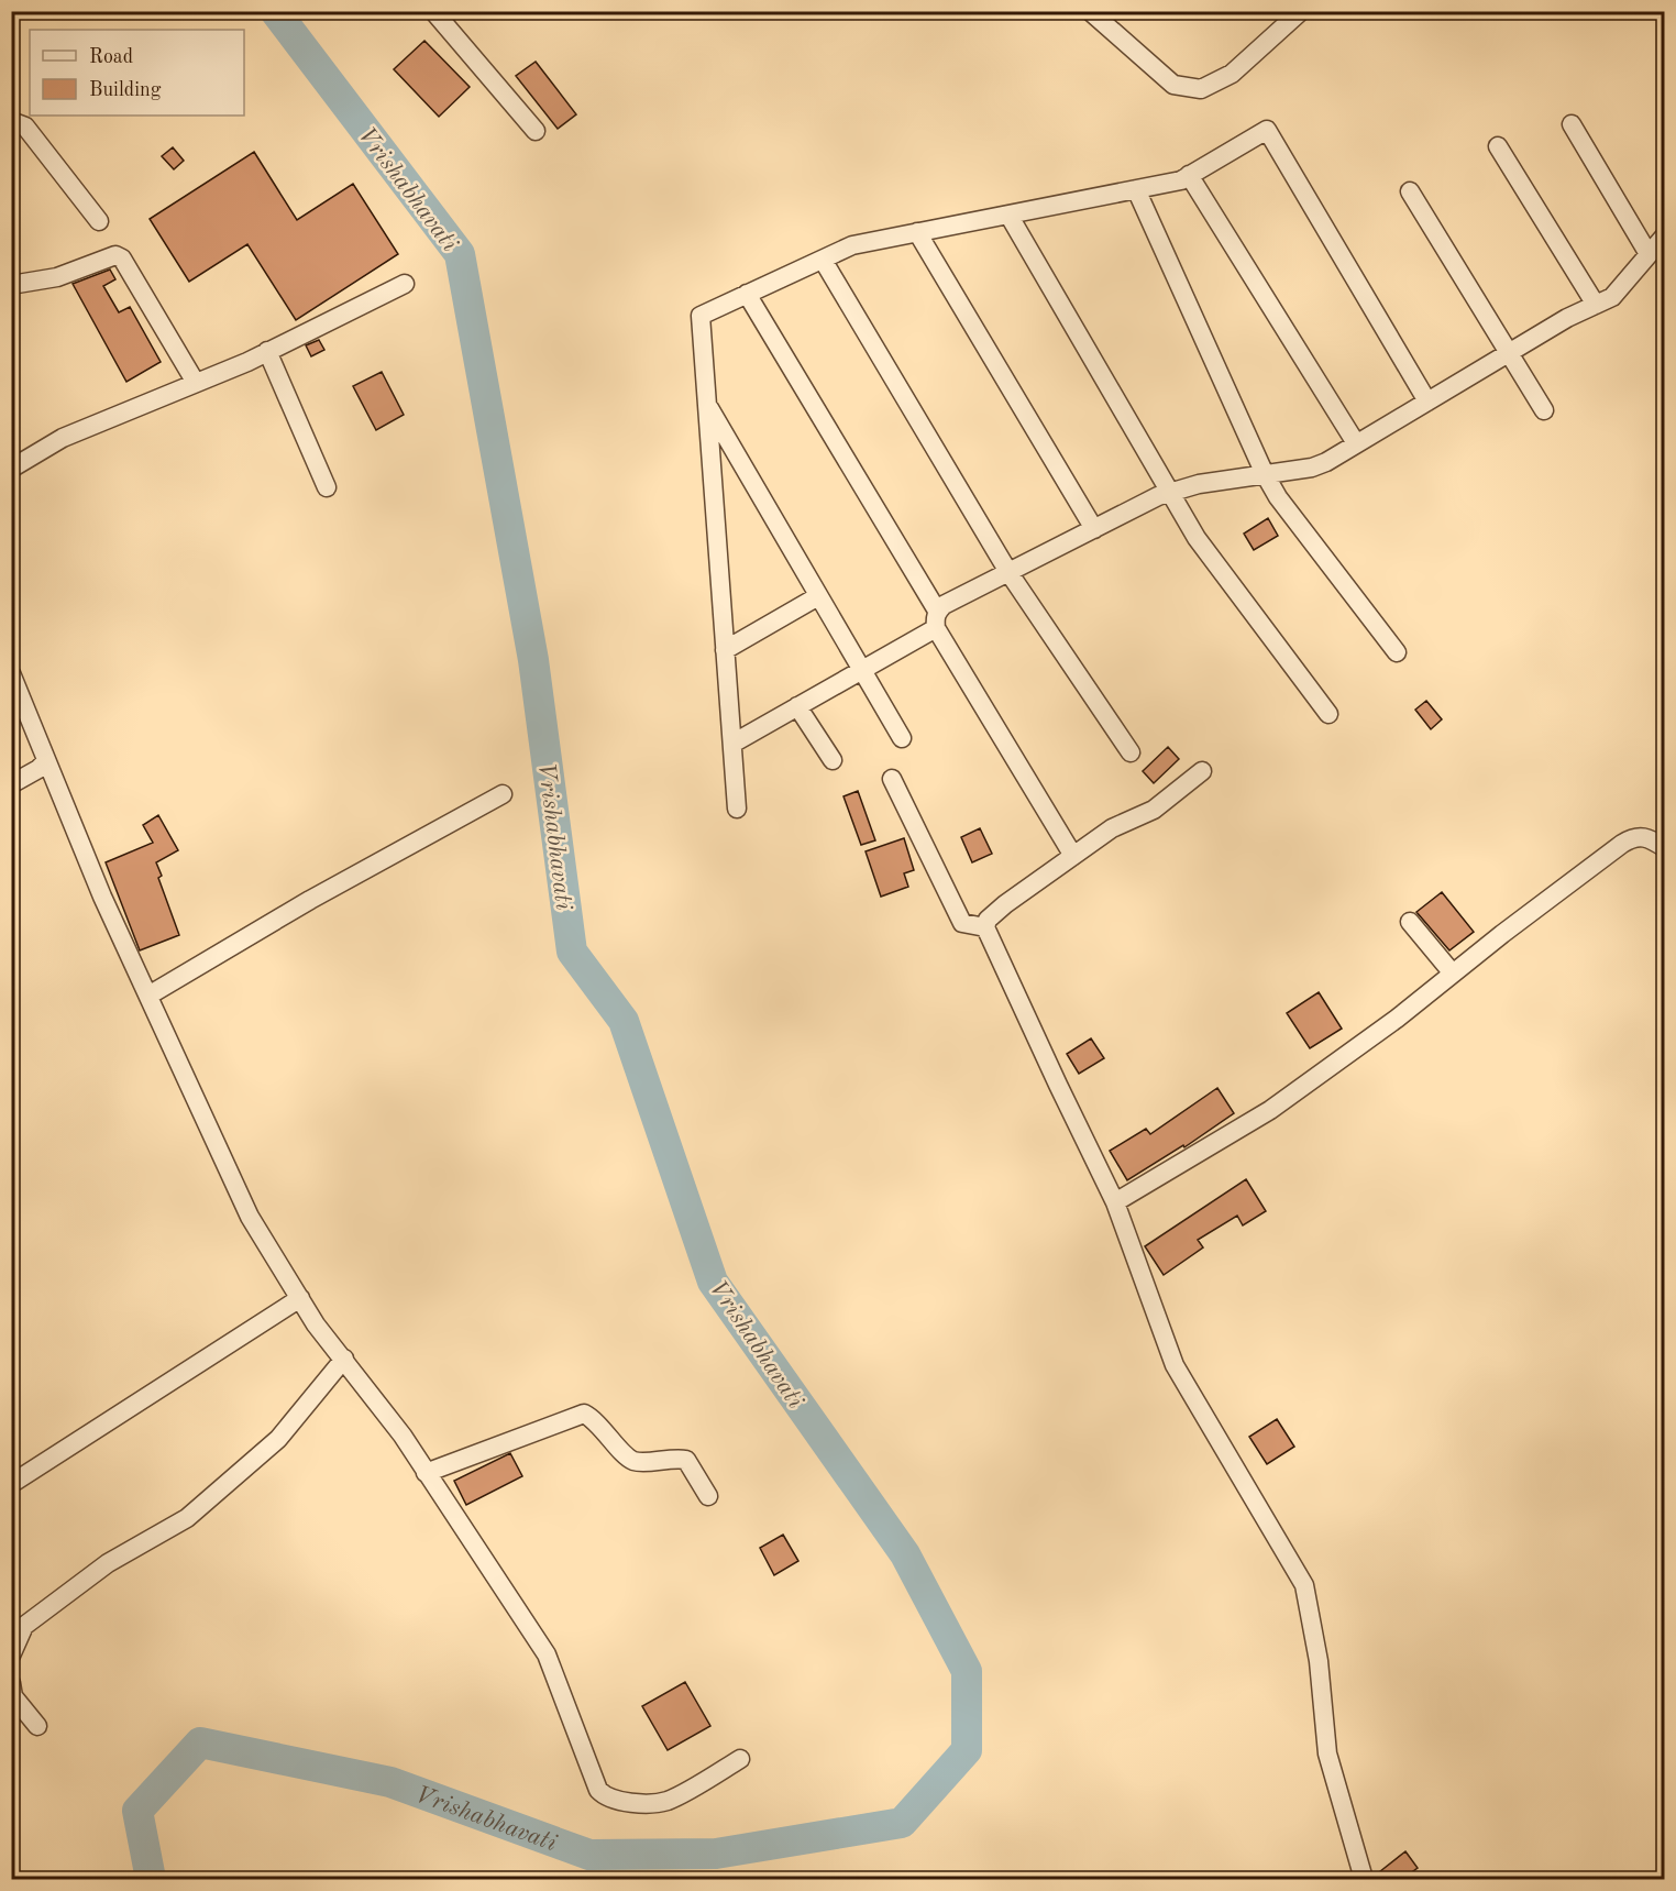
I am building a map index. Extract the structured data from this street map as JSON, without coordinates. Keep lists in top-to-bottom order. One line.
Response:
{"water":["Vrishabhavati"],"legend":["Road","Building"]}
